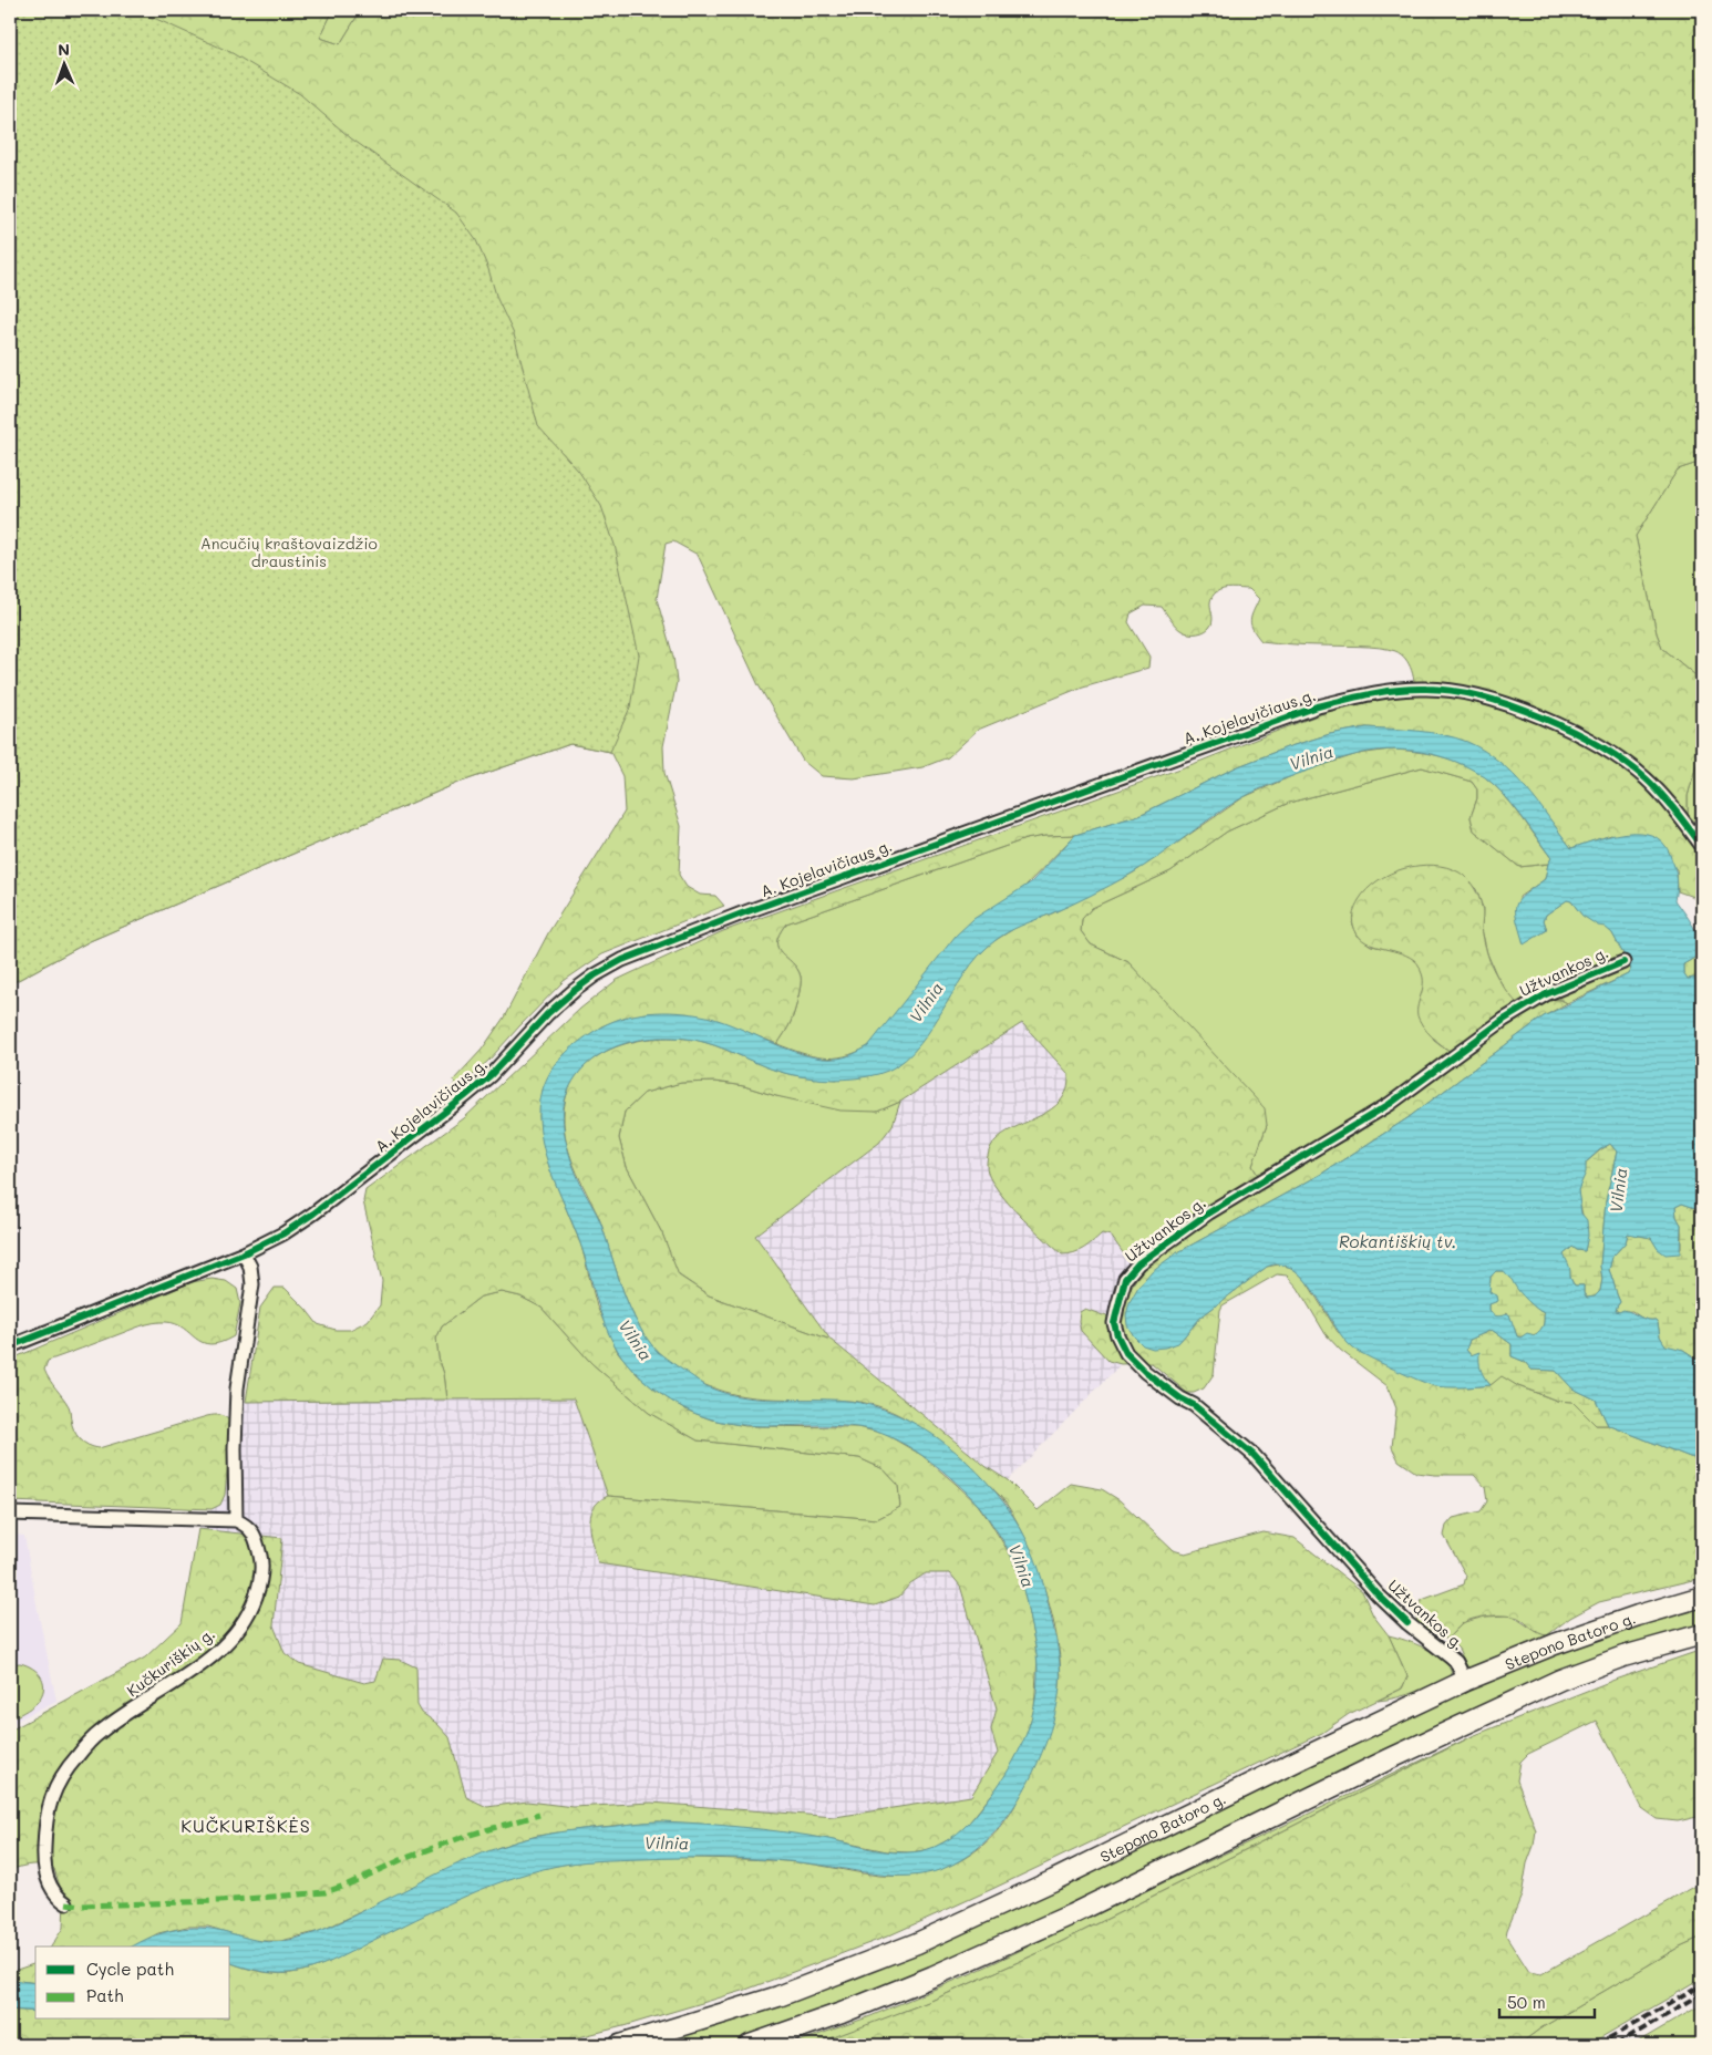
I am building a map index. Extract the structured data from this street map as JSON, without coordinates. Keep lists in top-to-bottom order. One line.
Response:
{"streets":{"main road":["Stepono Batoro g."],"street":["A. Kojelavičiaus g.","Užtvankos g.","Kučkuriškių g."]},"crossings":[["Užtvankos g.","Stepono Batoro g."]],"districts":["KUČKURIŠKĖS"],"water":["Vilnia","Rokantiškių tv."],"parks":["Ancučių kraštovaizdžio draustinis"],"legend":["Cycle path","Path"],"scale_bar":"50 m","north":"top"}
